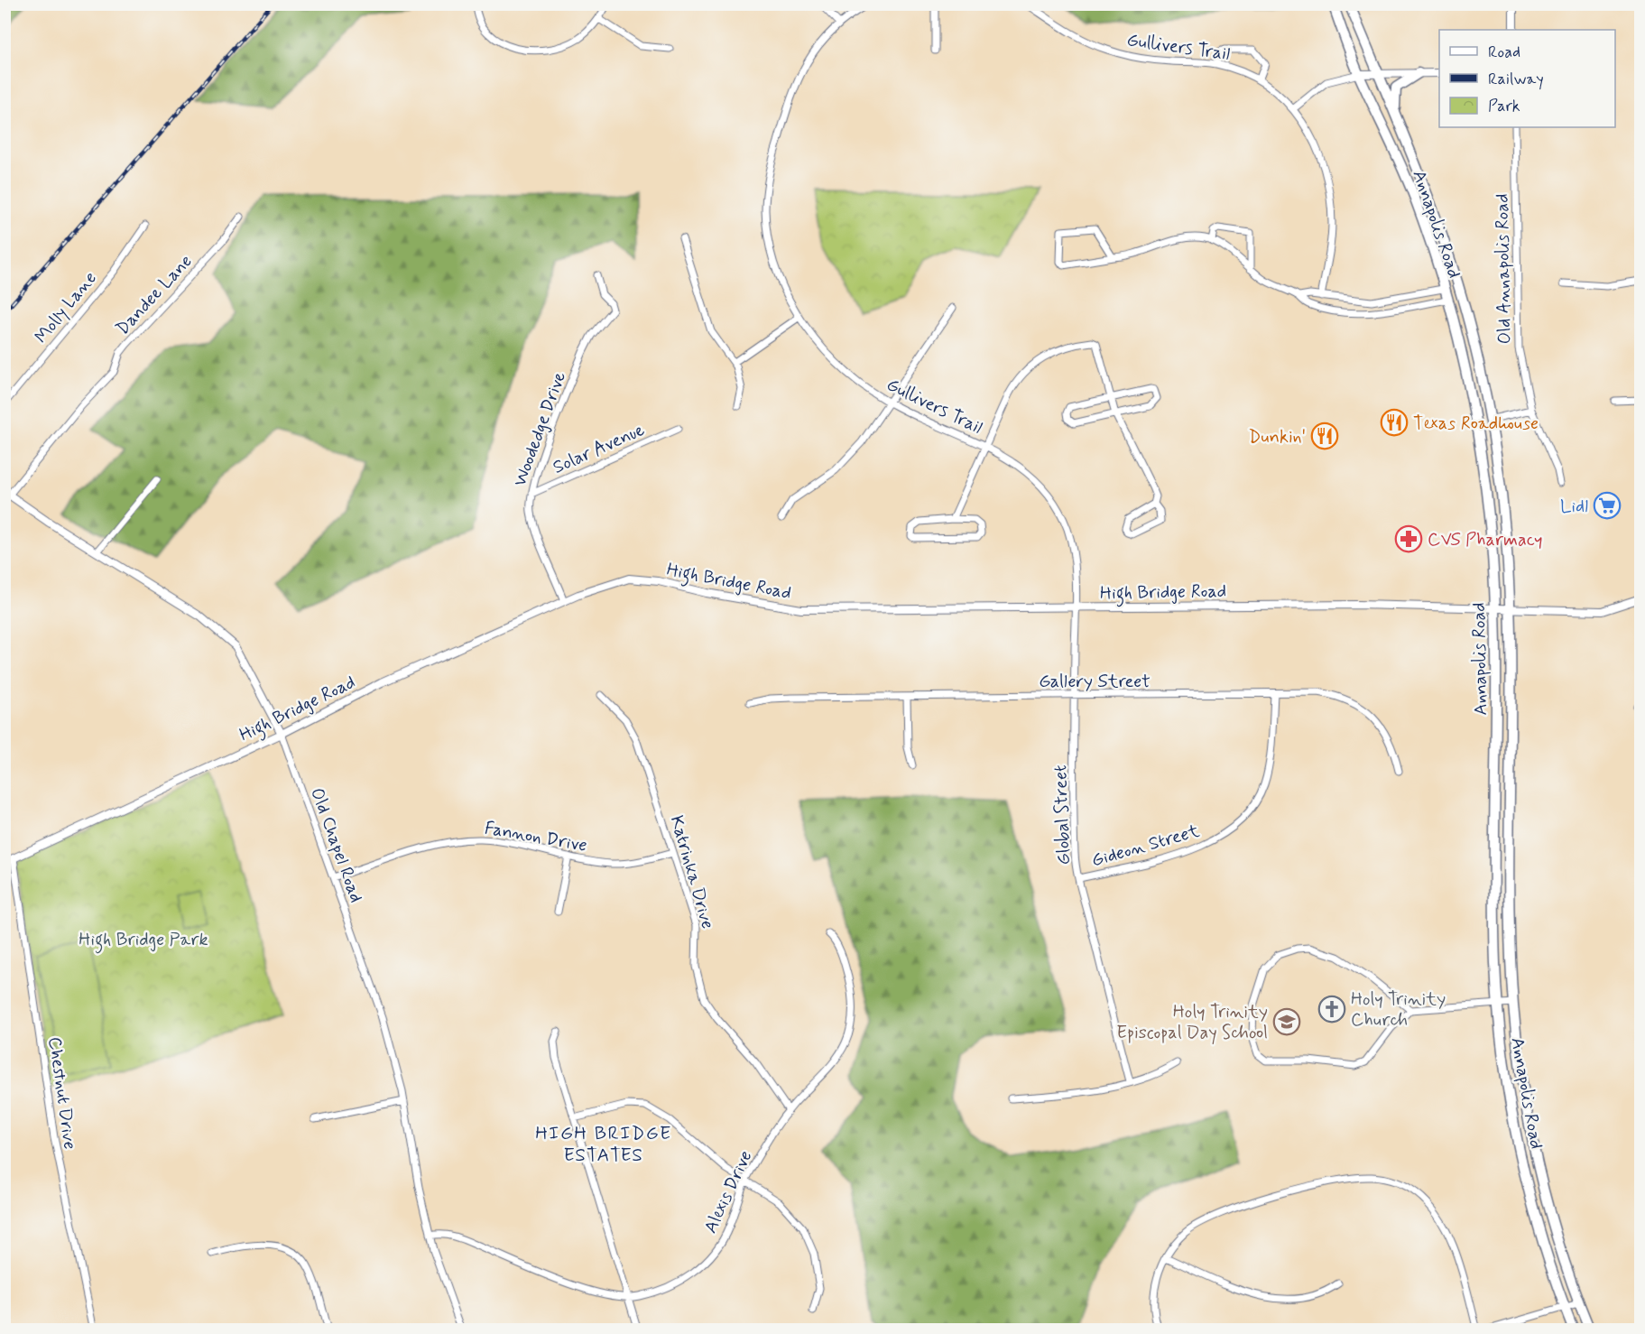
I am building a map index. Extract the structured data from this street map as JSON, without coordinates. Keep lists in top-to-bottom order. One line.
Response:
{"streets":{"main road":["Annapolis Road"],"street":["Gullivers Trail","Old Annapolis Road","Dandee Lane","Molly Lane","Woodedge Drive","Solar Avenue","High Bridge Road","Gallery Street","Global Street","Fannon Drive","Old Chapel Road","Gideon Street","Katrinka Drive","Chestnut Drive","Alexis Drive"]},"crossings":[["Gullivers Trail","High Bridge Road"],["Gullivers Trail","Global Street"],["Annapolis Road","High Bridge Road"],["Dandee Lane","Old Chapel Road"],["Woodedge Drive","Solar Avenue"],["Woodedge Drive","High Bridge Road"],["High Bridge Road","Global Street"],["High Bridge Road","Old Chapel Road"],["High Bridge Road","Chestnut Drive"],["Gallery Street","Global Street"],["Gallery Street","Gideon Street"],["Global Street","Gideon Street"],["Fannon Drive","Old Chapel Road"],["Fannon Drive","Katrinka Drive"],["Katrinka Drive","Alexis Drive"]],"districts":["HIGH BRIDGE ESTATES"],"parks":["High Bridge Park"],"places":{"restaurant":["Texas Roadhouse","Dunkin'"],"supermarket":["Lidl"],"pharmacy":["CVS Pharmacy"],"church":["Holy Trinity Church"],"school or university":["Holy Trinity Episcopal Day School"]},"legend":["Road","Railway","Park"]}
